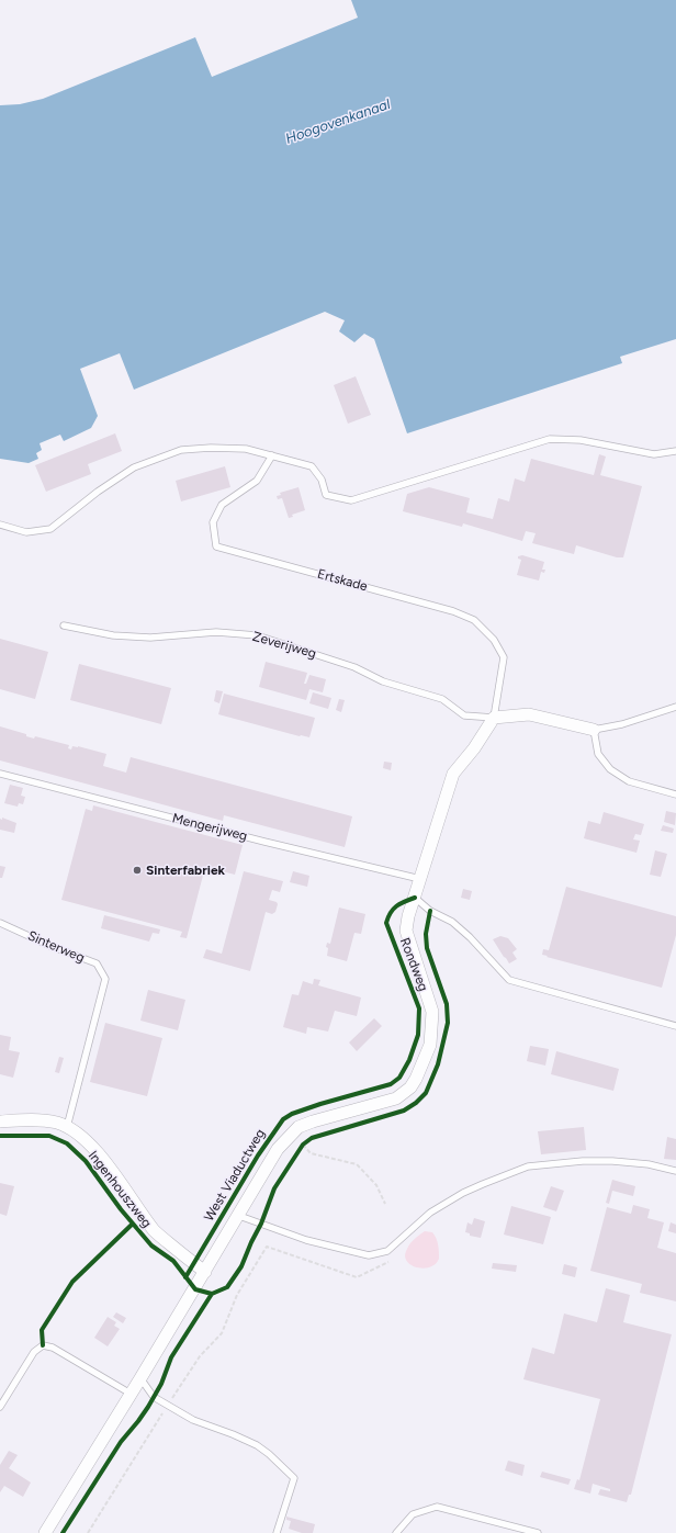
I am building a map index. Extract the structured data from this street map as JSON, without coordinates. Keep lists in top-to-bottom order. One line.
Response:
{"streets":{"street":["Rondweg","West Viaductweg","Ingenhouszweg"],"lane":["Ertskade","Zeverijweg","Mengerijweg","Sinterweg"]},"crossings":[["Ertskade","Zeverijweg"],["Ertskade","Rondweg"],["Zeverijweg","Rondweg"],["Mengerijweg","Rondweg"],["Sinterweg","Ingenhouszweg"],["Rondweg","West Viaductweg"],["West Viaductweg","Ingenhouszweg"]],"water":["Hoogovenkanaal"],"places":["Sinterfabriek"]}
